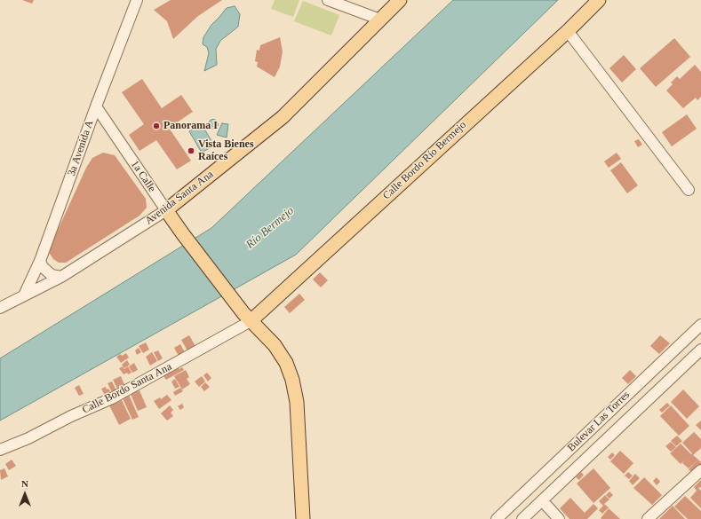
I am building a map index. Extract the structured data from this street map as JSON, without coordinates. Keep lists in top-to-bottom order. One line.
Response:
{"streets":{"main road":["Calle Bordo Río Bermejo","1a Calle","Avenida Santa Ana"],"street":["3a Avenida A","Calle Bordo Santa Ana","Bulevar Las Torres"]},"crossings":[["3a Avenida A","1a Calle"],["3a Avenida A","Avenida Santa Ana"],["Calle Bordo Río Bermejo","1a Calle"],["Calle Bordo Río Bermejo","Calle Bordo Santa Ana"],["1a Calle","Avenida Santa Ana"],["1a Calle","Calle Bordo Santa Ana"]],"water":["Río Bermejo"],"places":["Panorama I","Vista Bienes Raíces"],"north":"top"}
